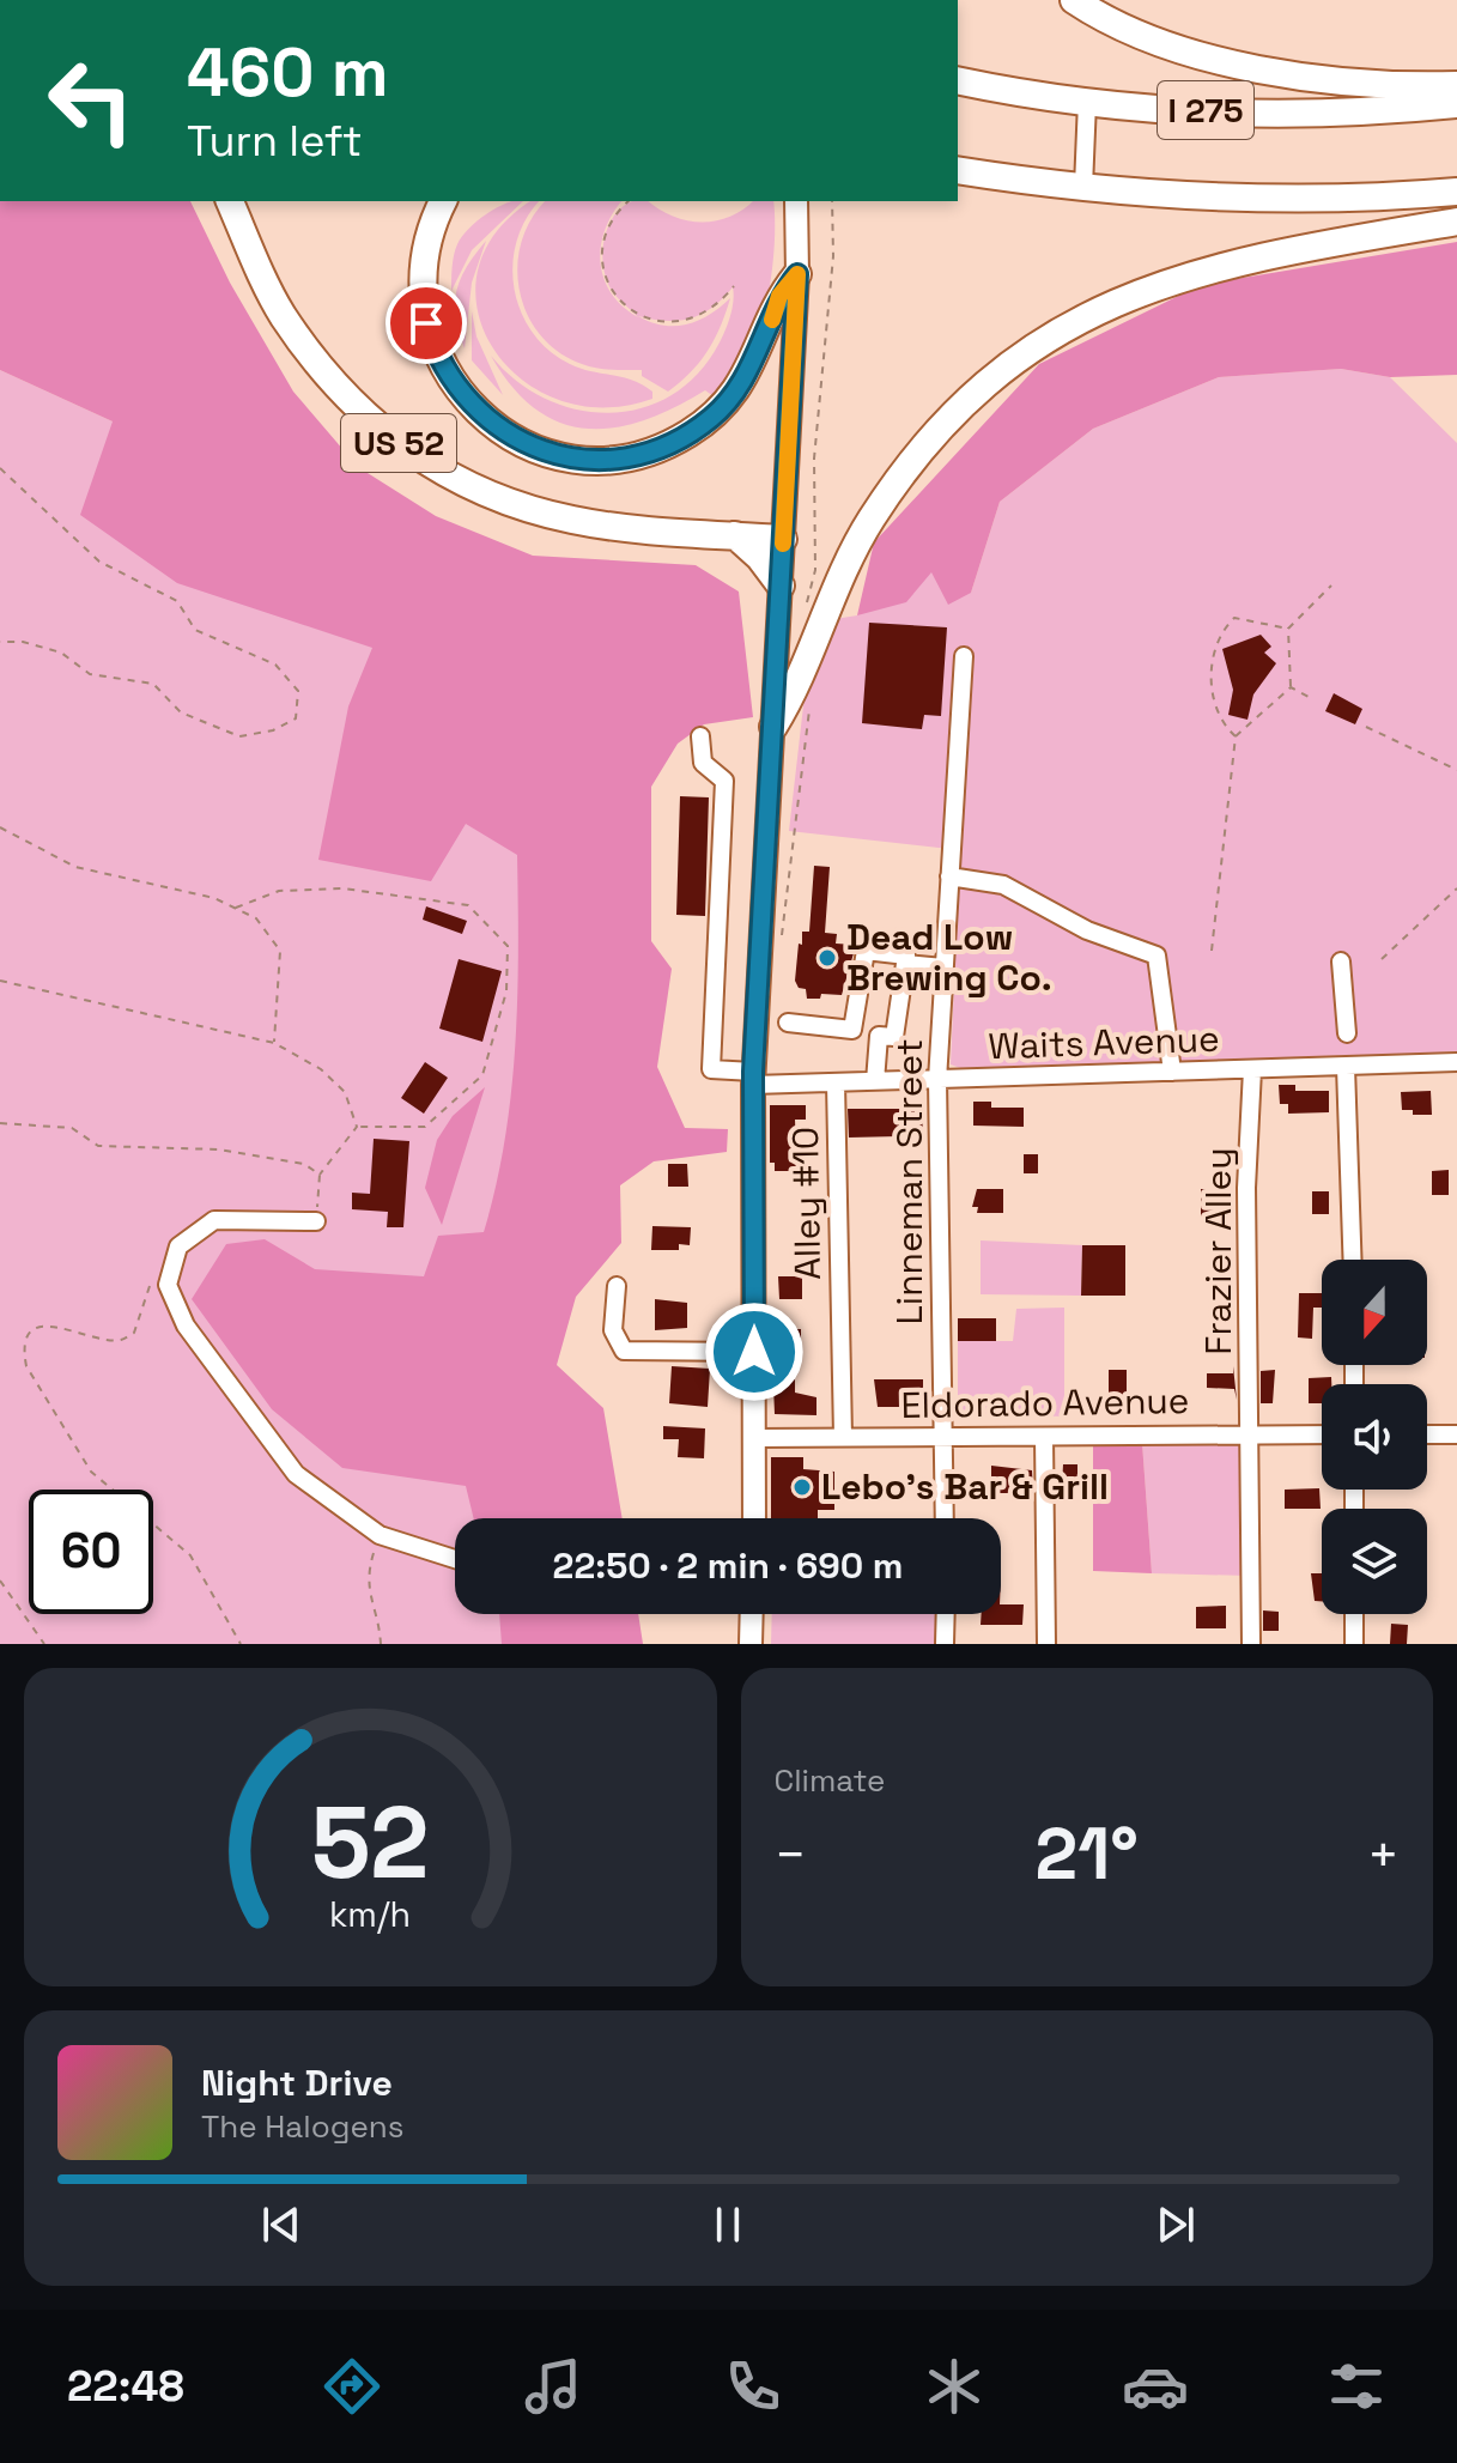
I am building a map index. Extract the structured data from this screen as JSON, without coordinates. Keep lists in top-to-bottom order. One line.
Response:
{"streets":{"highway":["I 275","US 52"],"street":["Waits Avenue","Linneman Street","Alley #10","Frazier Alley","Eldorado Avenue"]},"crossings":[["Waits Avenue","Linneman Street"],["Waits Avenue","Alley #10"],["Waits Avenue","Frazier Alley"],["Linneman Street","Eldorado Avenue"],["Alley #10","Eldorado Avenue"],["Frazier Alley","Eldorado Avenue"]],"places":["Dead Low Brewing Co.","Lebo's Bar & Grill"],"north":"bottom","page":{"turn":["460 m","Turn left"],"limit":"60","trip":"22:50 · 2 min · 690 m","tile":"Climate","heat":["−","21°","+"],"song":["Night Drive","The Halogens"],"tabs":"22:48","gauge":["52","km/h"]}}
